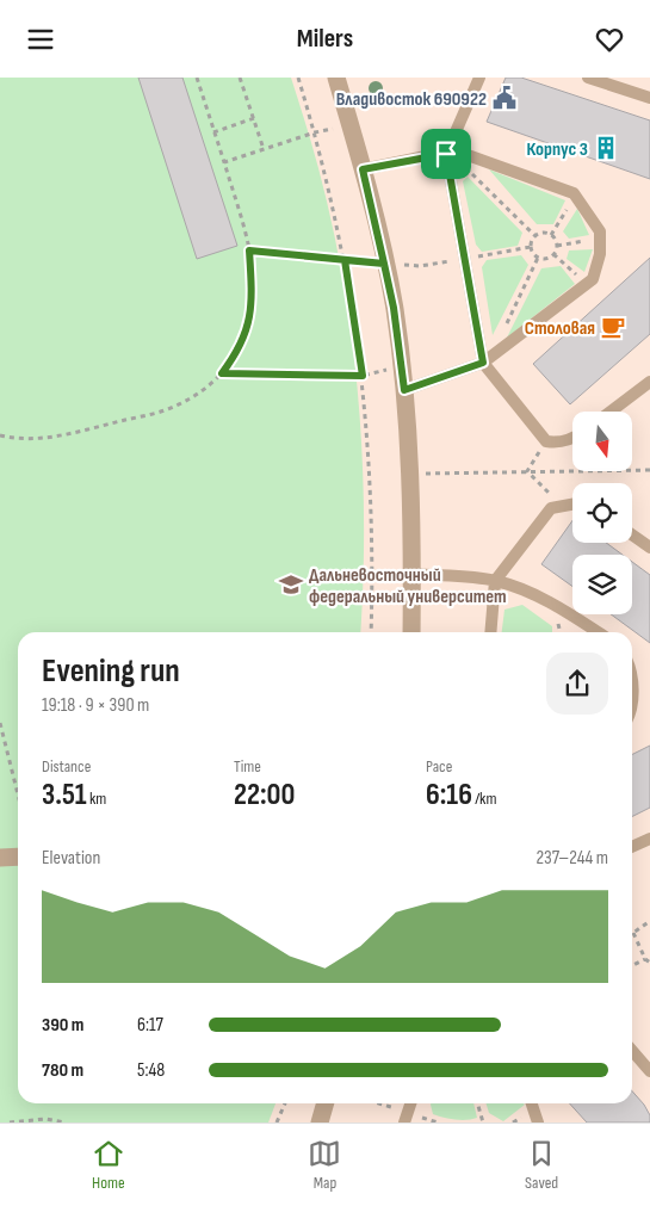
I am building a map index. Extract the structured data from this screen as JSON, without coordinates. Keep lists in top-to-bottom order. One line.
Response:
{"places":{"public building":["Владивосток 690922"],"building":["Корпус 3"],"cafe":["Столовая"],"school or university":["Дальневосточный федеральный университет"]},"north":"bottom","page":{"header":"Milers","heading":["Evening run","19:18 · 9 × 390 m"],"stats":[["Distance","3.51 km"],["Time","22:00"],["Pace","6:16 /km"]],"chart":["Elevation","237–244 m"],"list":[{"name":"390 m","note":"6:17"},{"name":"780 m","note":"5:48"}],"tabs":["Home","Map","Saved"]}}
